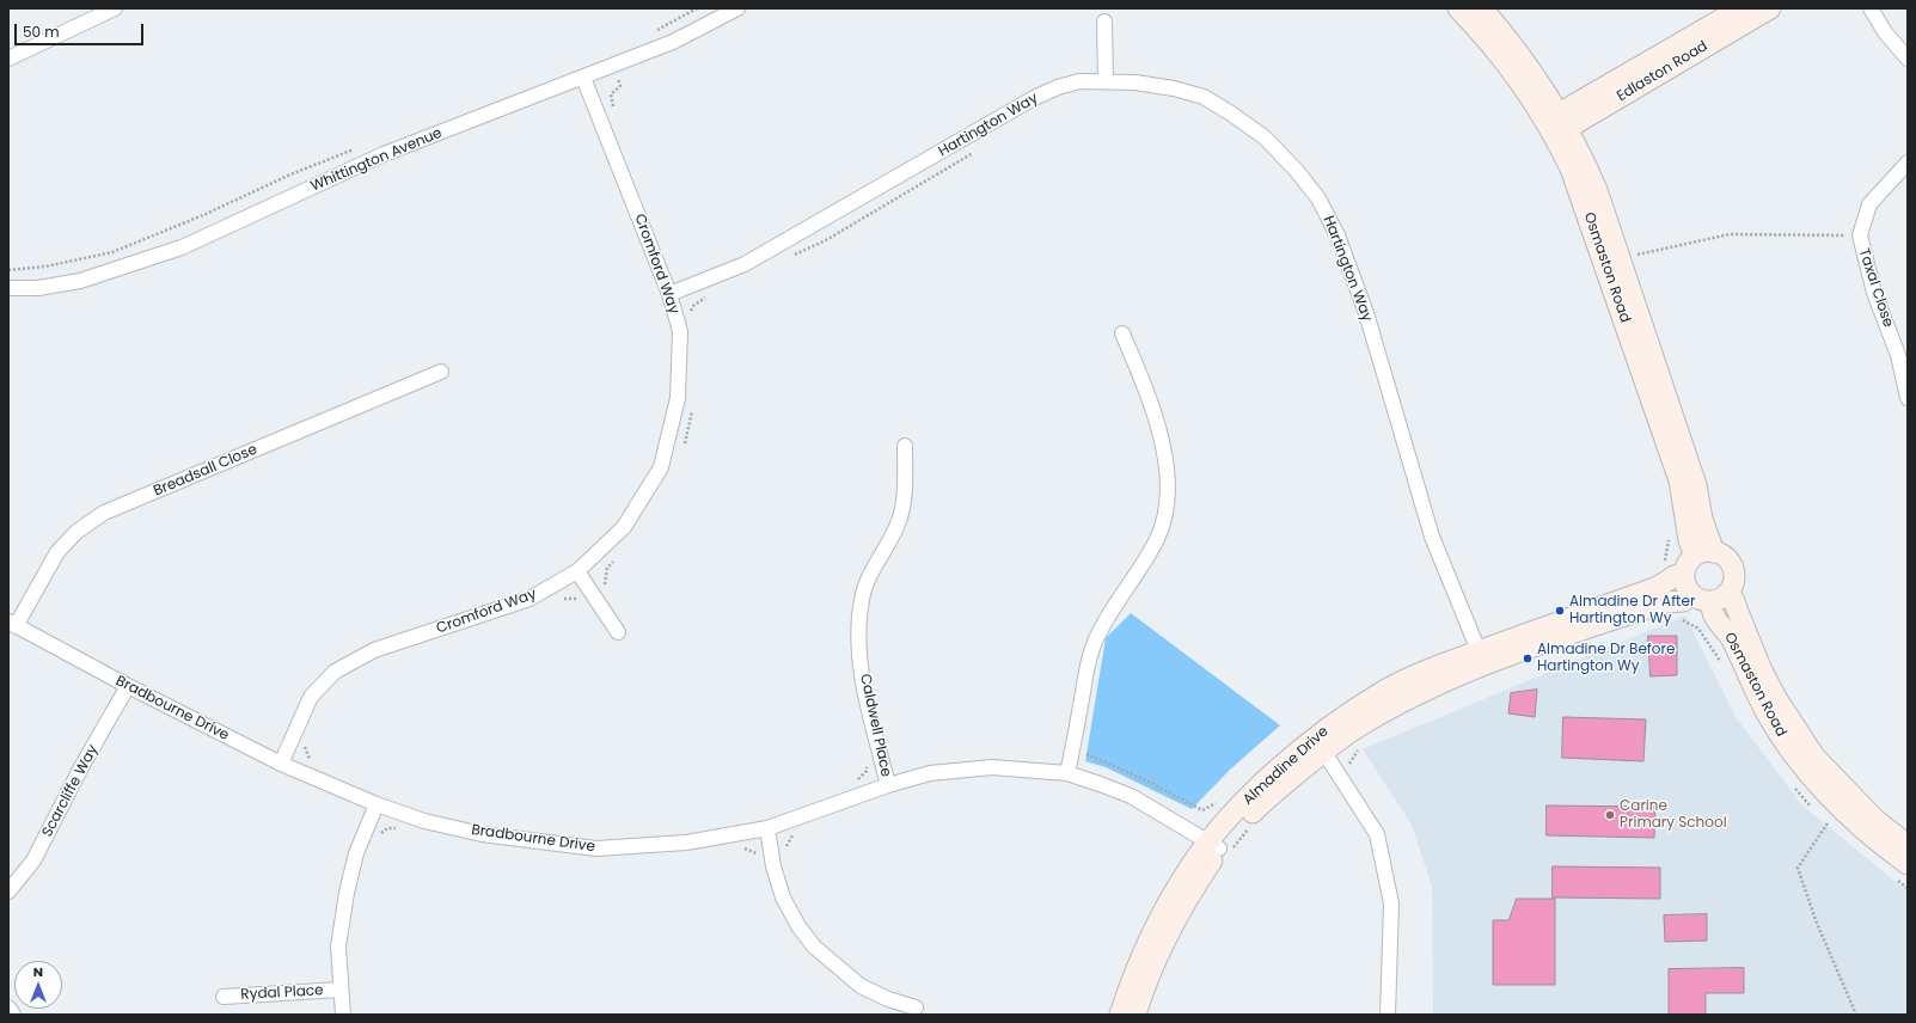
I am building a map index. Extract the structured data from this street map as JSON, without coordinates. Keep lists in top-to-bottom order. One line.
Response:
{"streets":{"street":["Edlaston Road","Hartington Way","Whittington Avenue","Cromford Way","Osmaston Road","Taxal Close","Breadsall Close","Bradbourne Drive","Caldwell Place","Almadine Drive","Scarcliffe Way","Rydal Place"]},"crossings":[["Edlaston Road","Osmaston Road"],["Hartington Way","Cromford Way"],["Hartington Way","Almadine Drive"],["Whittington Avenue","Cromford Way"],["Cromford Way","Bradbourne Drive"],["Osmaston Road","Almadine Drive"],["Breadsall Close","Bradbourne Drive"],["Bradbourne Drive","Caldwell Place"],["Bradbourne Drive","Almadine Drive"],["Bradbourne Drive","Scarcliffe Way"]],"places":["Almadine Dr After Hartington Wy","Almadine Dr Before Hartington Wy","Carine Primary School"],"scale_bar":"50 m","north":"top"}
